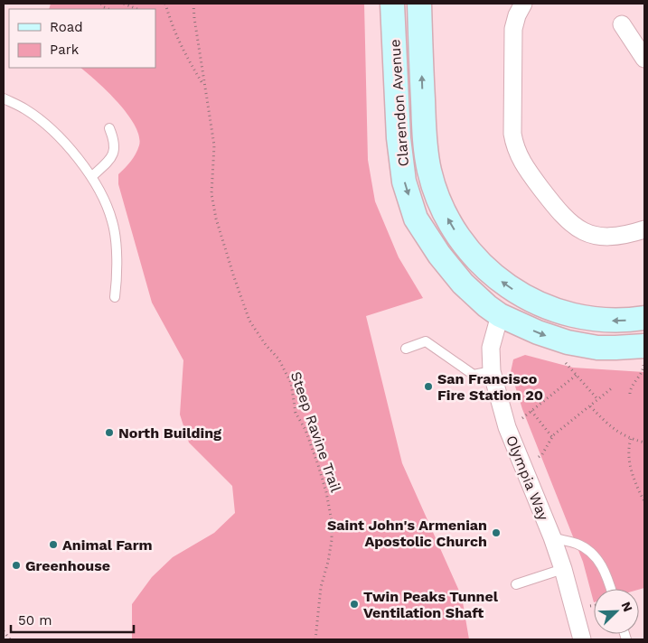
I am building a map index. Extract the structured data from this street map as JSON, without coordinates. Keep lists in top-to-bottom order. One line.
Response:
{"streets":{"main road":["Clarendon Avenue"],"street":["Olympia Way"],"path":["Steep Ravine Trail"]},"crossings":[["Clarendon Avenue","Olympia Way"]],"places":["San Francisco Fire Station 20","North Building","Saint John's Armenian Apostolic Church","Animal Farm","Greenhouse","Twin Peaks Tunnel Ventilation Shaft"],"legend":["Road","Park"],"scale_bar":"50 m","north":"top right"}
